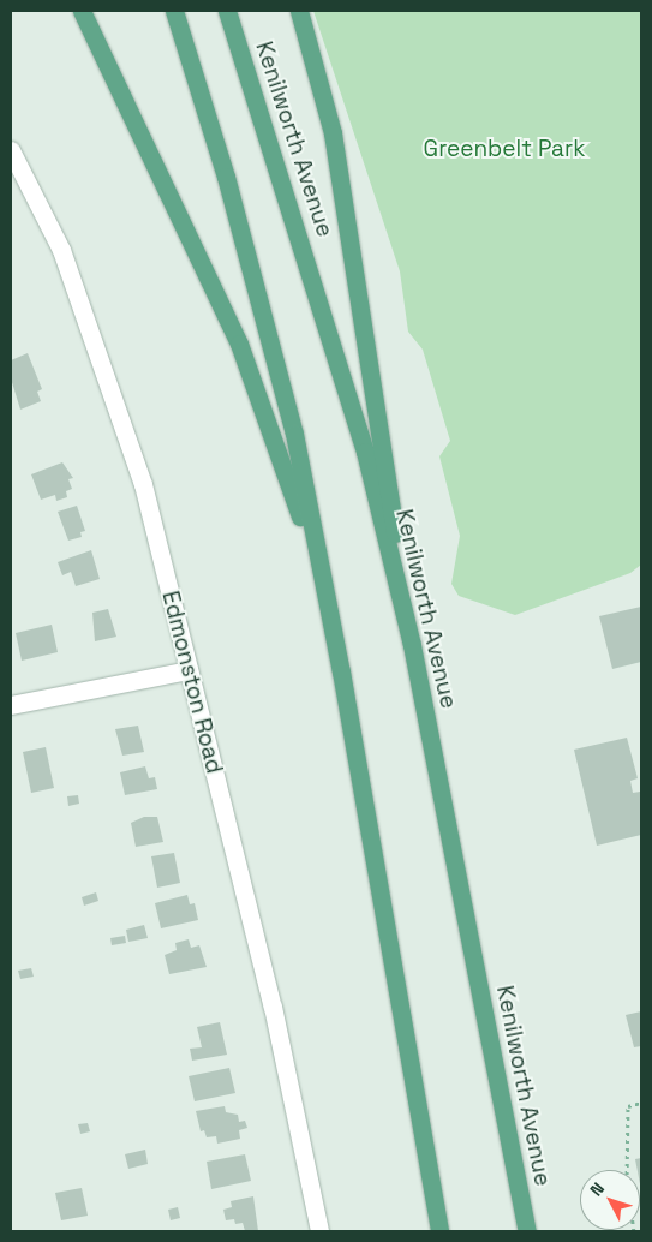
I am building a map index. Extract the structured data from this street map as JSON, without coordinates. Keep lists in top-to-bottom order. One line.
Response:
{"streets":{"main road":["Kenilworth Avenue"],"street":["Edmonston Road"]},"parks":["Greenbelt Park"],"north":"top left"}
